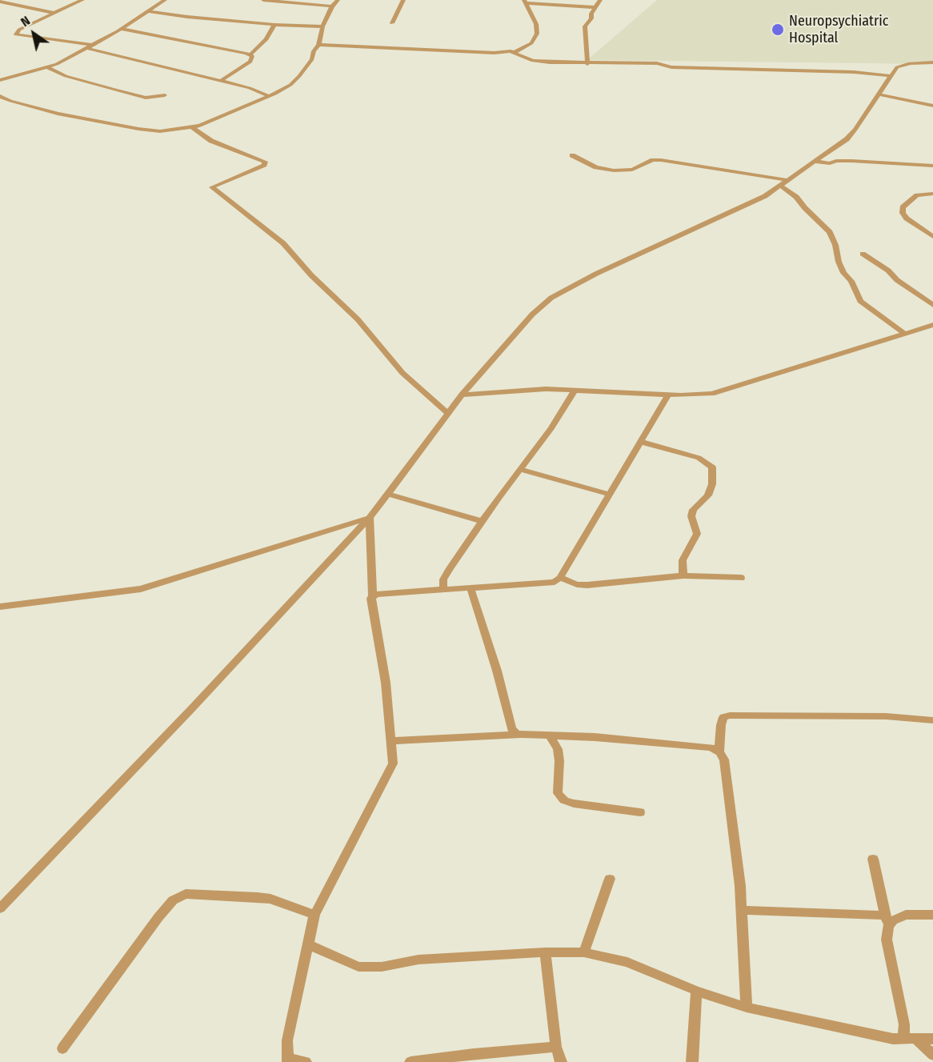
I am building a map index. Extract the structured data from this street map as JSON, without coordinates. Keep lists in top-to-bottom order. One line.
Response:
{"places":["Neuropsychiatric Hospital"],"north":"top left"}
